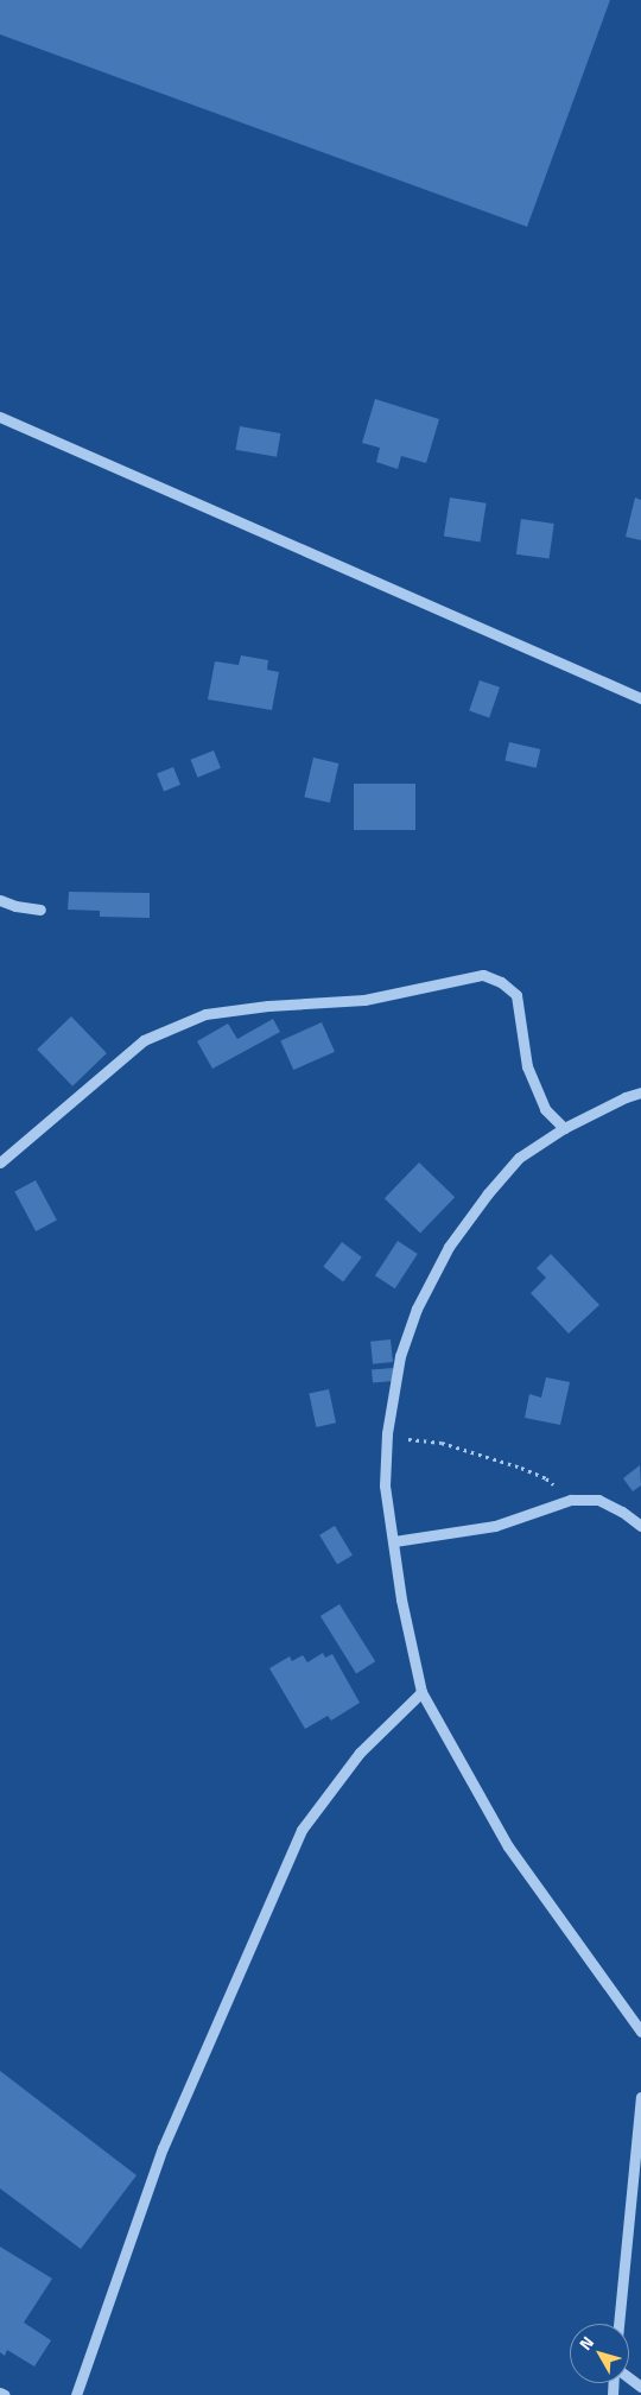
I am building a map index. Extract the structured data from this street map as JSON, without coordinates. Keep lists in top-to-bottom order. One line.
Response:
{"north":"top left"}
